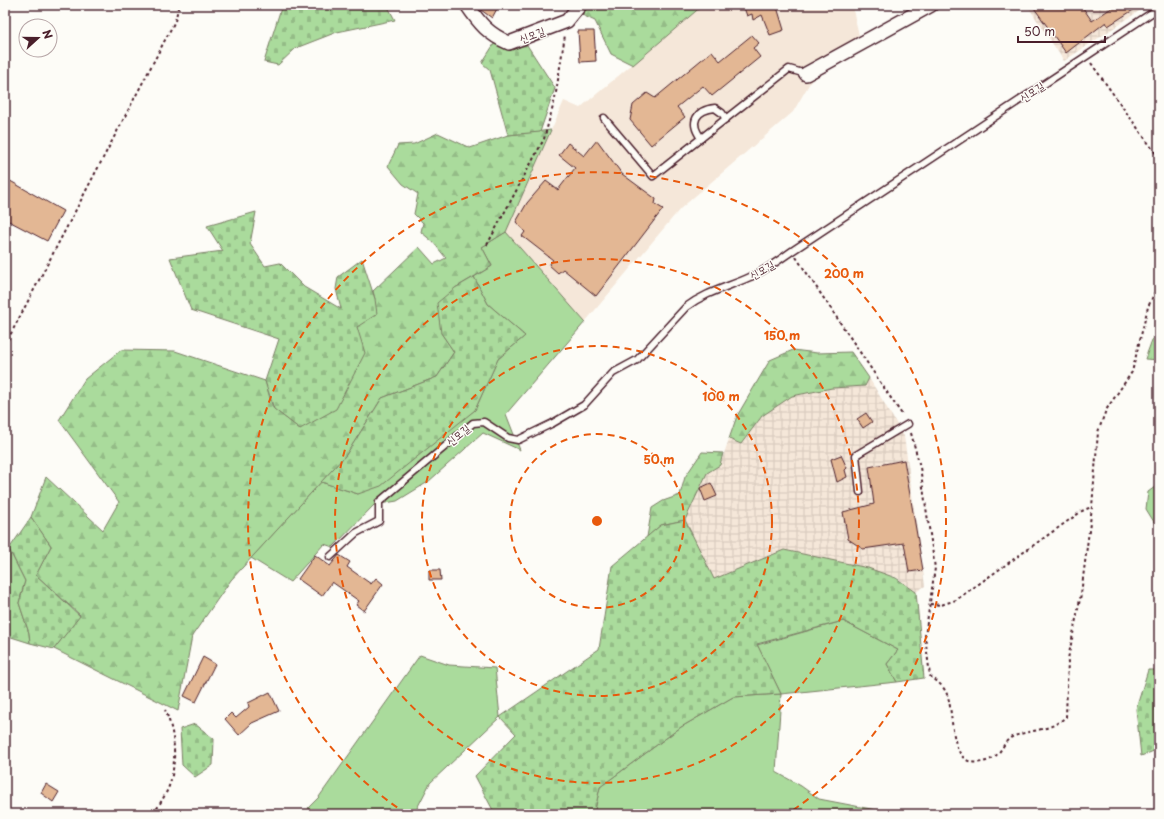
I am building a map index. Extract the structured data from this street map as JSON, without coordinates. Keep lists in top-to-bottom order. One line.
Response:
{"streets":{"street":["신모길"]},"scale_bar":"50 m","north":"right","rings":["200 m","150 m","100 m","50 m"]}
